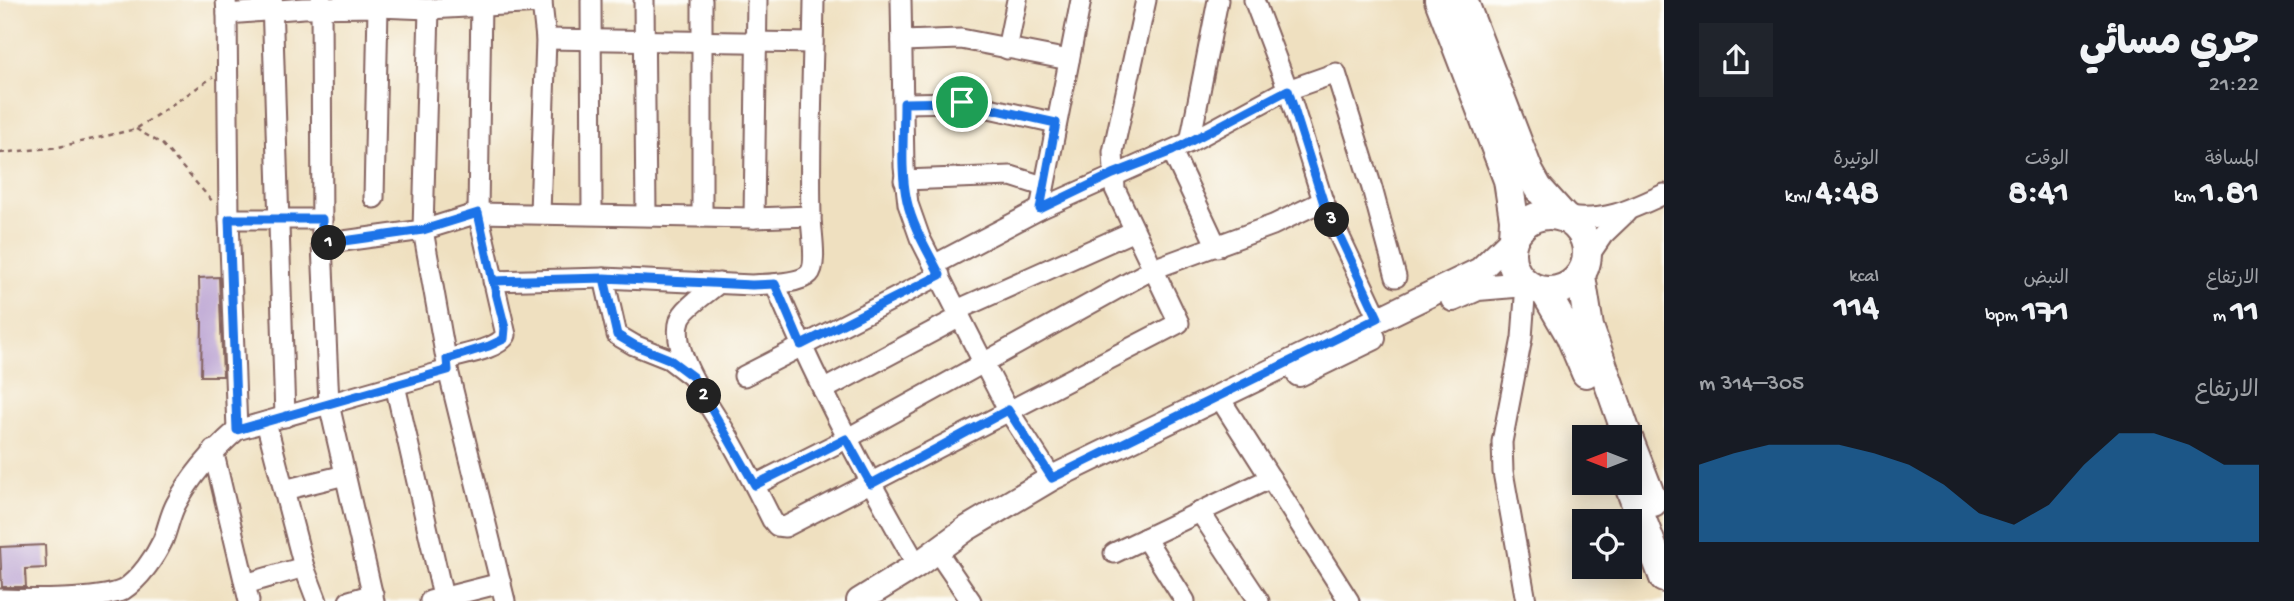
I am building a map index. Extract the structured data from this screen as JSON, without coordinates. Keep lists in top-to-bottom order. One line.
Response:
{"north":"left","page":{"heading":["جري مسائي","21:22"],"stats":[["المسافة","1.81 km"],["الوقت","8:41"],["الوتيرة","4:48 /km"],["الارتفاع","11 m"],["النبض","171 bpm"],["kcal","114"]],"pins":["3","1","2"],"chart":["الارتفاع","305–314 m"]}}
